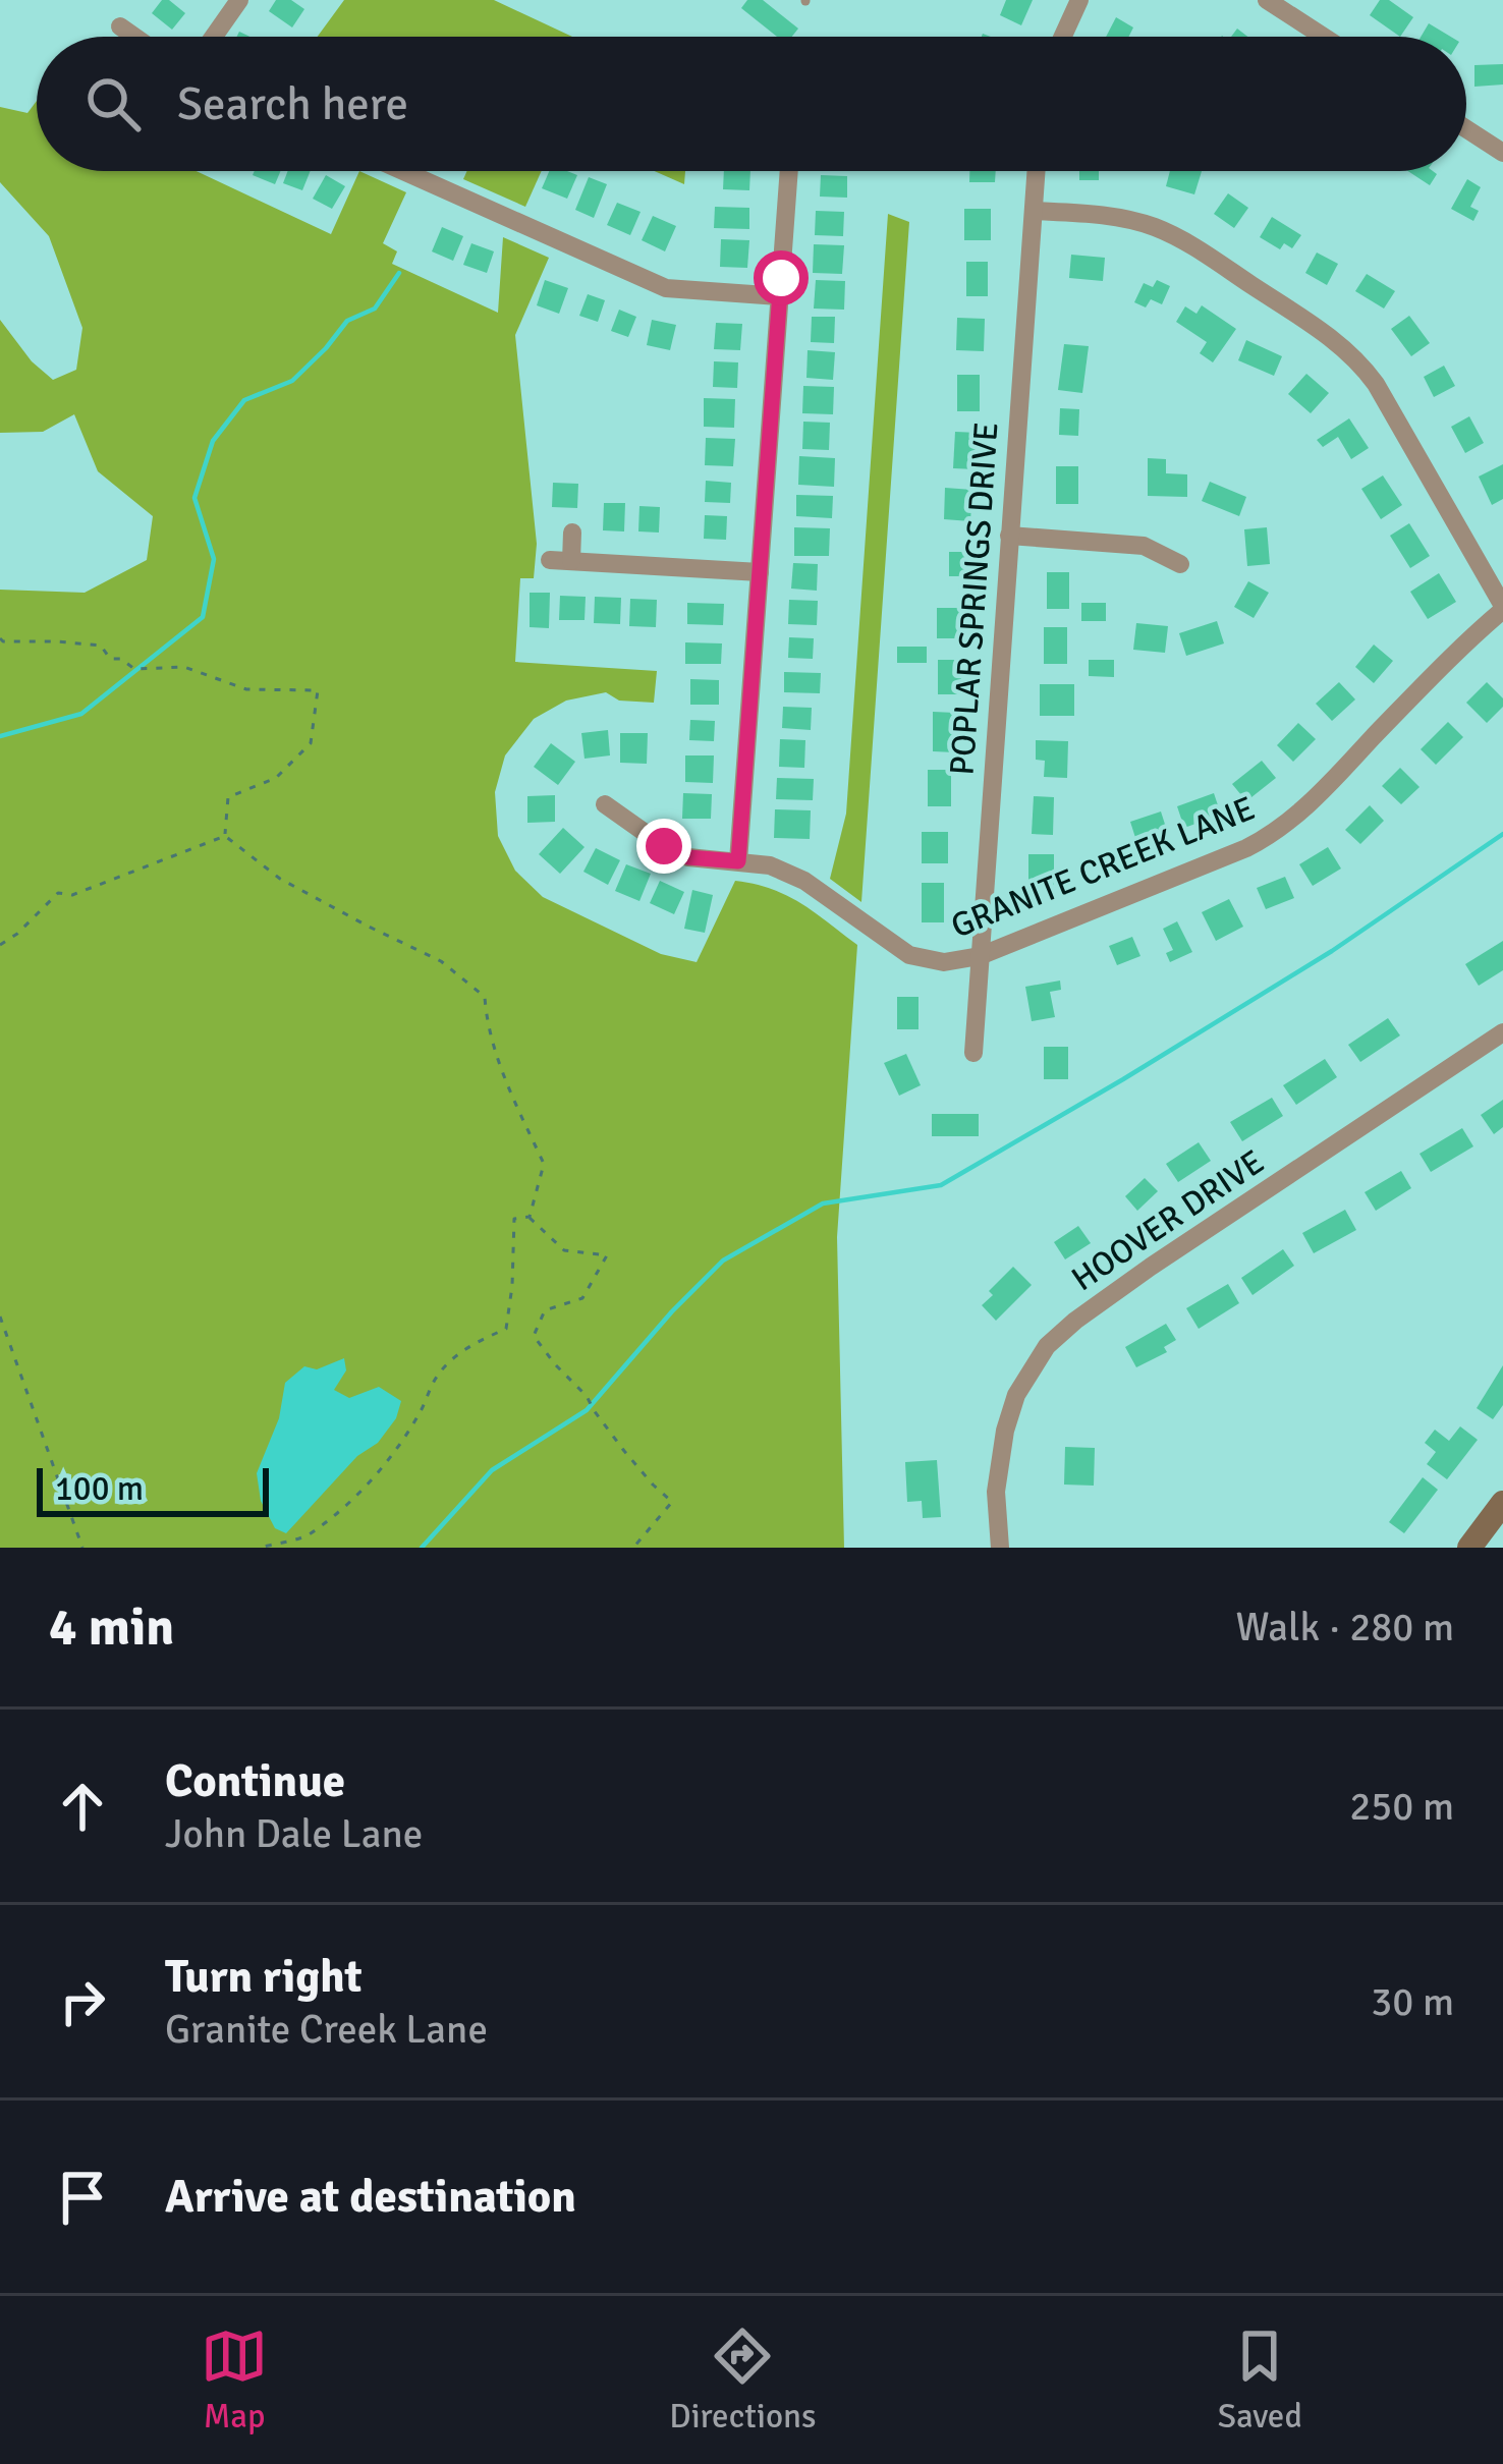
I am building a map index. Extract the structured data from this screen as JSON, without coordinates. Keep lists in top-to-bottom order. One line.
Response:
{"streets":{"street":["POPLAR SPRINGS DRIVE","GRANITE CREEK LANE","HOOVER DRIVE"]},"crossings":[["POPLAR SPRINGS DRIVE","GRANITE CREEK LANE"]],"scale_bar":"100 m","page":{"search":"Search here","scale":"100 m","heading":["4 min","Walk · 280 m"],"list":[["Continue","John Dale Lane","250 m"],["Turn right","Granite Creek Lane","30 m"],"Arrive at destination"],"nav":["Map","Directions","Saved"]}}
